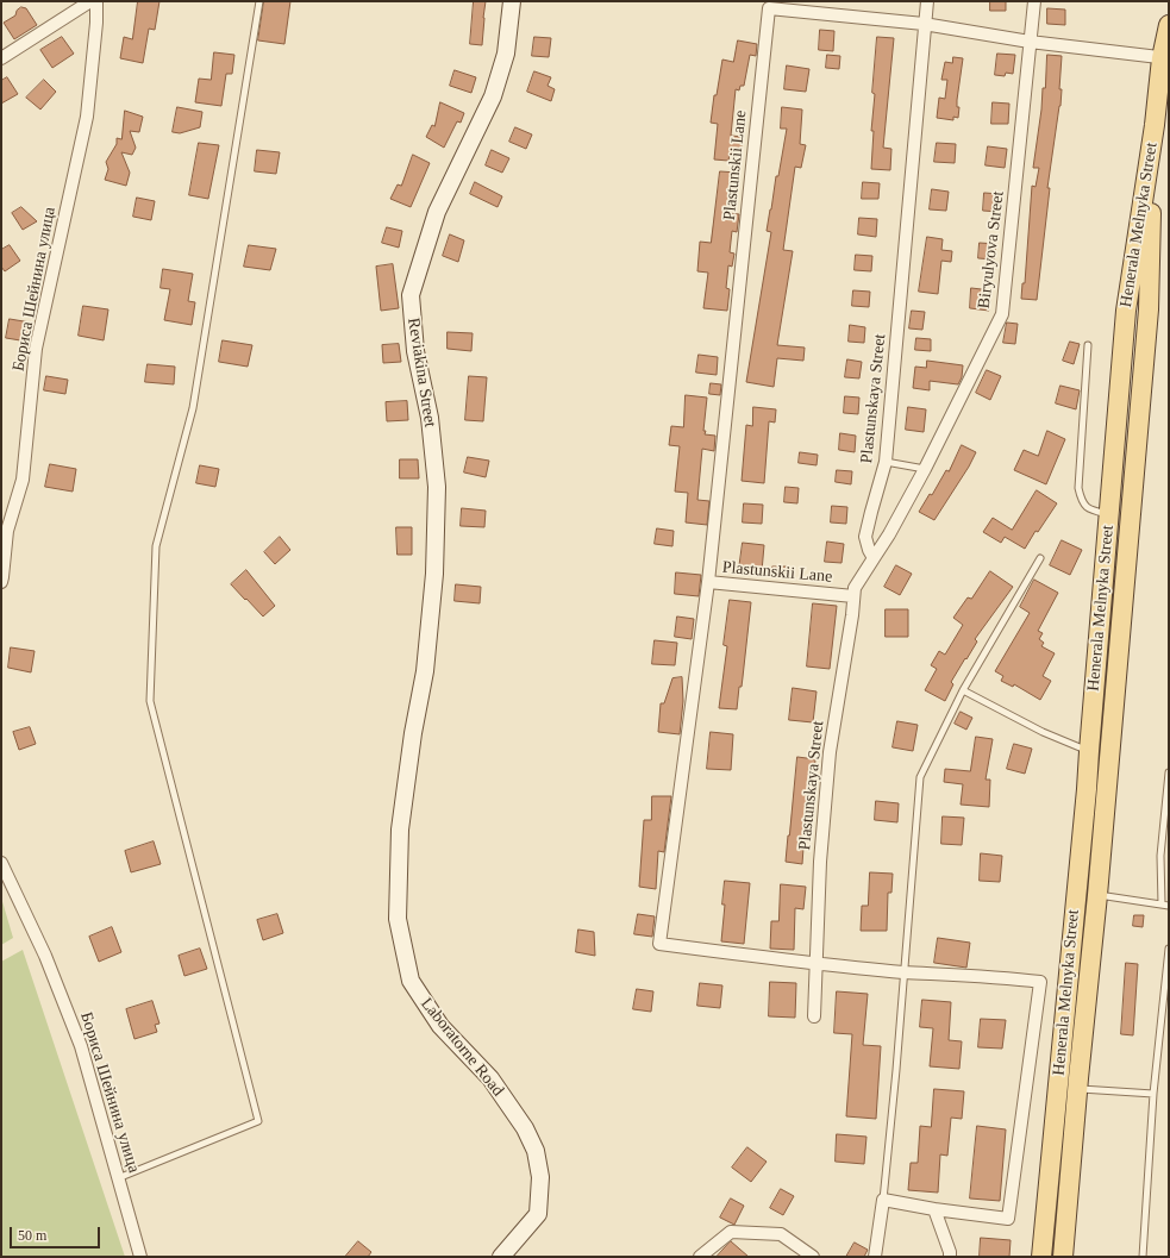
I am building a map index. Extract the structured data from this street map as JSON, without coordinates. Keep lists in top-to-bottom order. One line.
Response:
{"streets":{"main road":["Henerala Melnyka Street","Reviakina Street","Laboratorne Road"],"street":["Plastunskii Lane","Biryulyova Street","Бориса Шейнина улица","Plastunskaya Street"]},"crossings":[["Plastunskii Lane","Biryulyova Street"],["Plastunskii Lane","Plastunskaya Street"],["Biryulyova Street","Plastunskaya Street"],["Reviakina Street","Laboratorne Road"]],"scale_bar":"50 m"}
